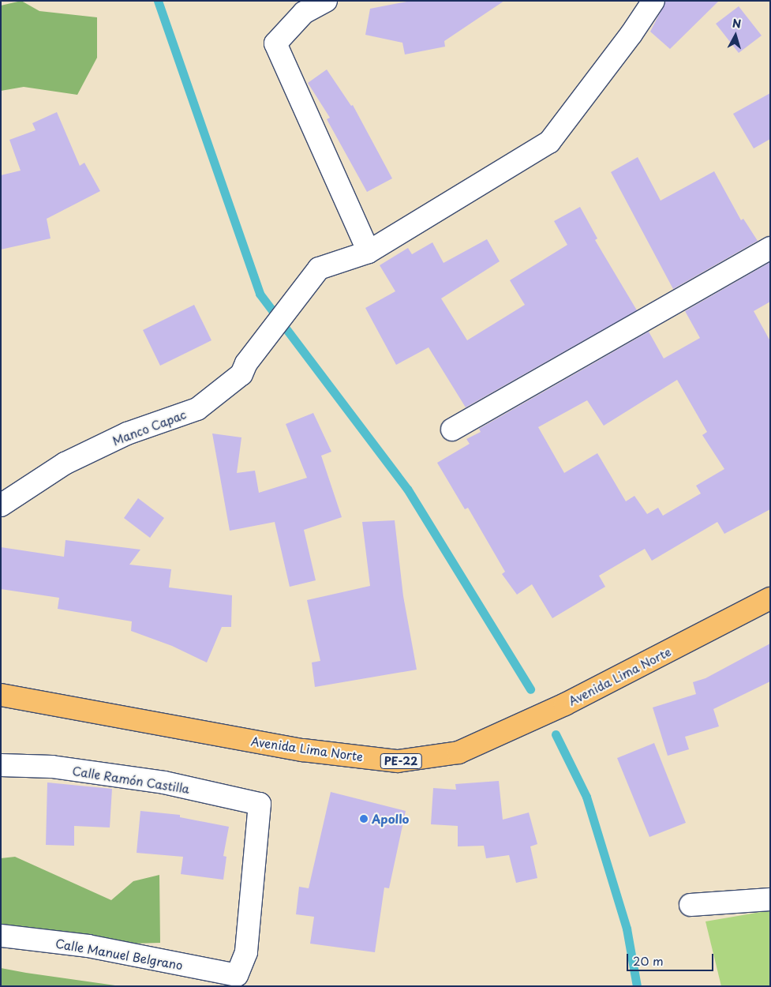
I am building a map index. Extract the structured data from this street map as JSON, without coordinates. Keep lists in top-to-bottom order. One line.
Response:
{"streets":{"highway":["Avenida Lima Norte","PE-22"],"street":["Manco Capac","Calle Ramón Castilla","Calle Manuel Belgrano"]},"crossings":[["Calle Ramón Castilla","Calle Manuel Belgrano"]],"places":["Apollo"],"scale_bar":"20 m","north":"top"}
